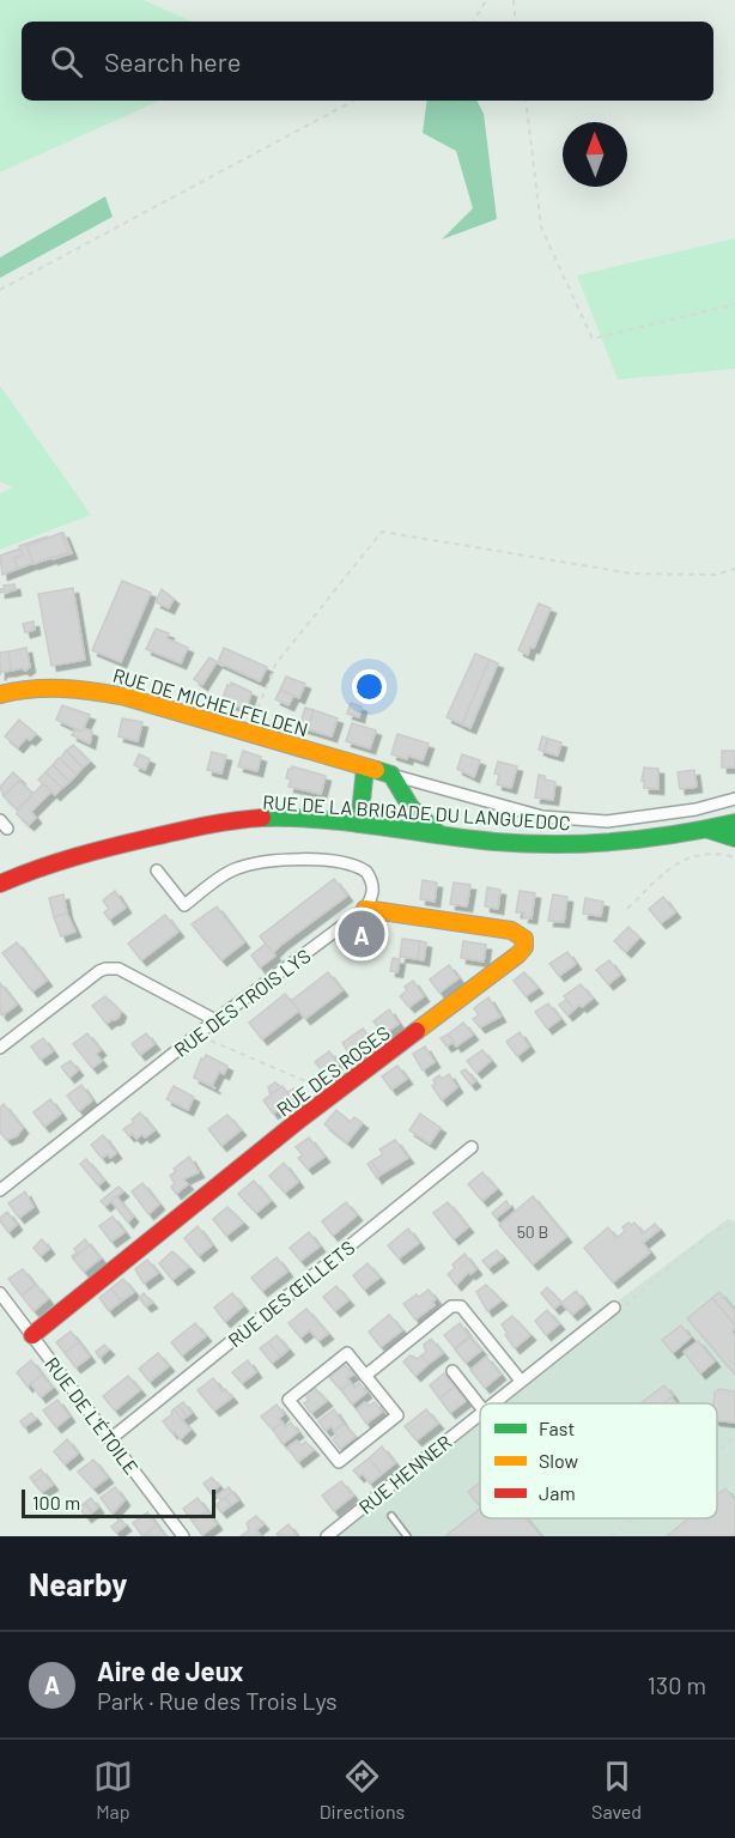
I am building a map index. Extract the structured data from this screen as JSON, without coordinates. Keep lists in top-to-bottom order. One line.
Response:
{"streets":{"street":["RUE DE MICHELFELDEN","RUE DE LA BRIGADE DU LANGUEDOC","RUE DES TROIS LYS","RUE DES ROSES","RUE DES ŒILLETS","RUE DE L'ÉTOILE","RUE HENNER"]},"crossings":[["RUE DES TROIS LYS","RUE DES ROSES"],["RUE DES ROSES","RUE DE L'ÉTOILE"],["RUE DES ŒILLETS","RUE DE L'ÉTOILE"]],"house_numbers":["50 B"],"legend":["Fast","Slow","Jam"],"scale_bar":"100 m","north":"top","page":{"search":"Search here","pins":"A","scale":"100 m","heading":"Nearby","list":[{"mark":"A","name":"Aire de Jeux","note":"Park · Rue des Trois Lys","value":"130 m"}],"nav":["Map","Directions","Saved"]}}
